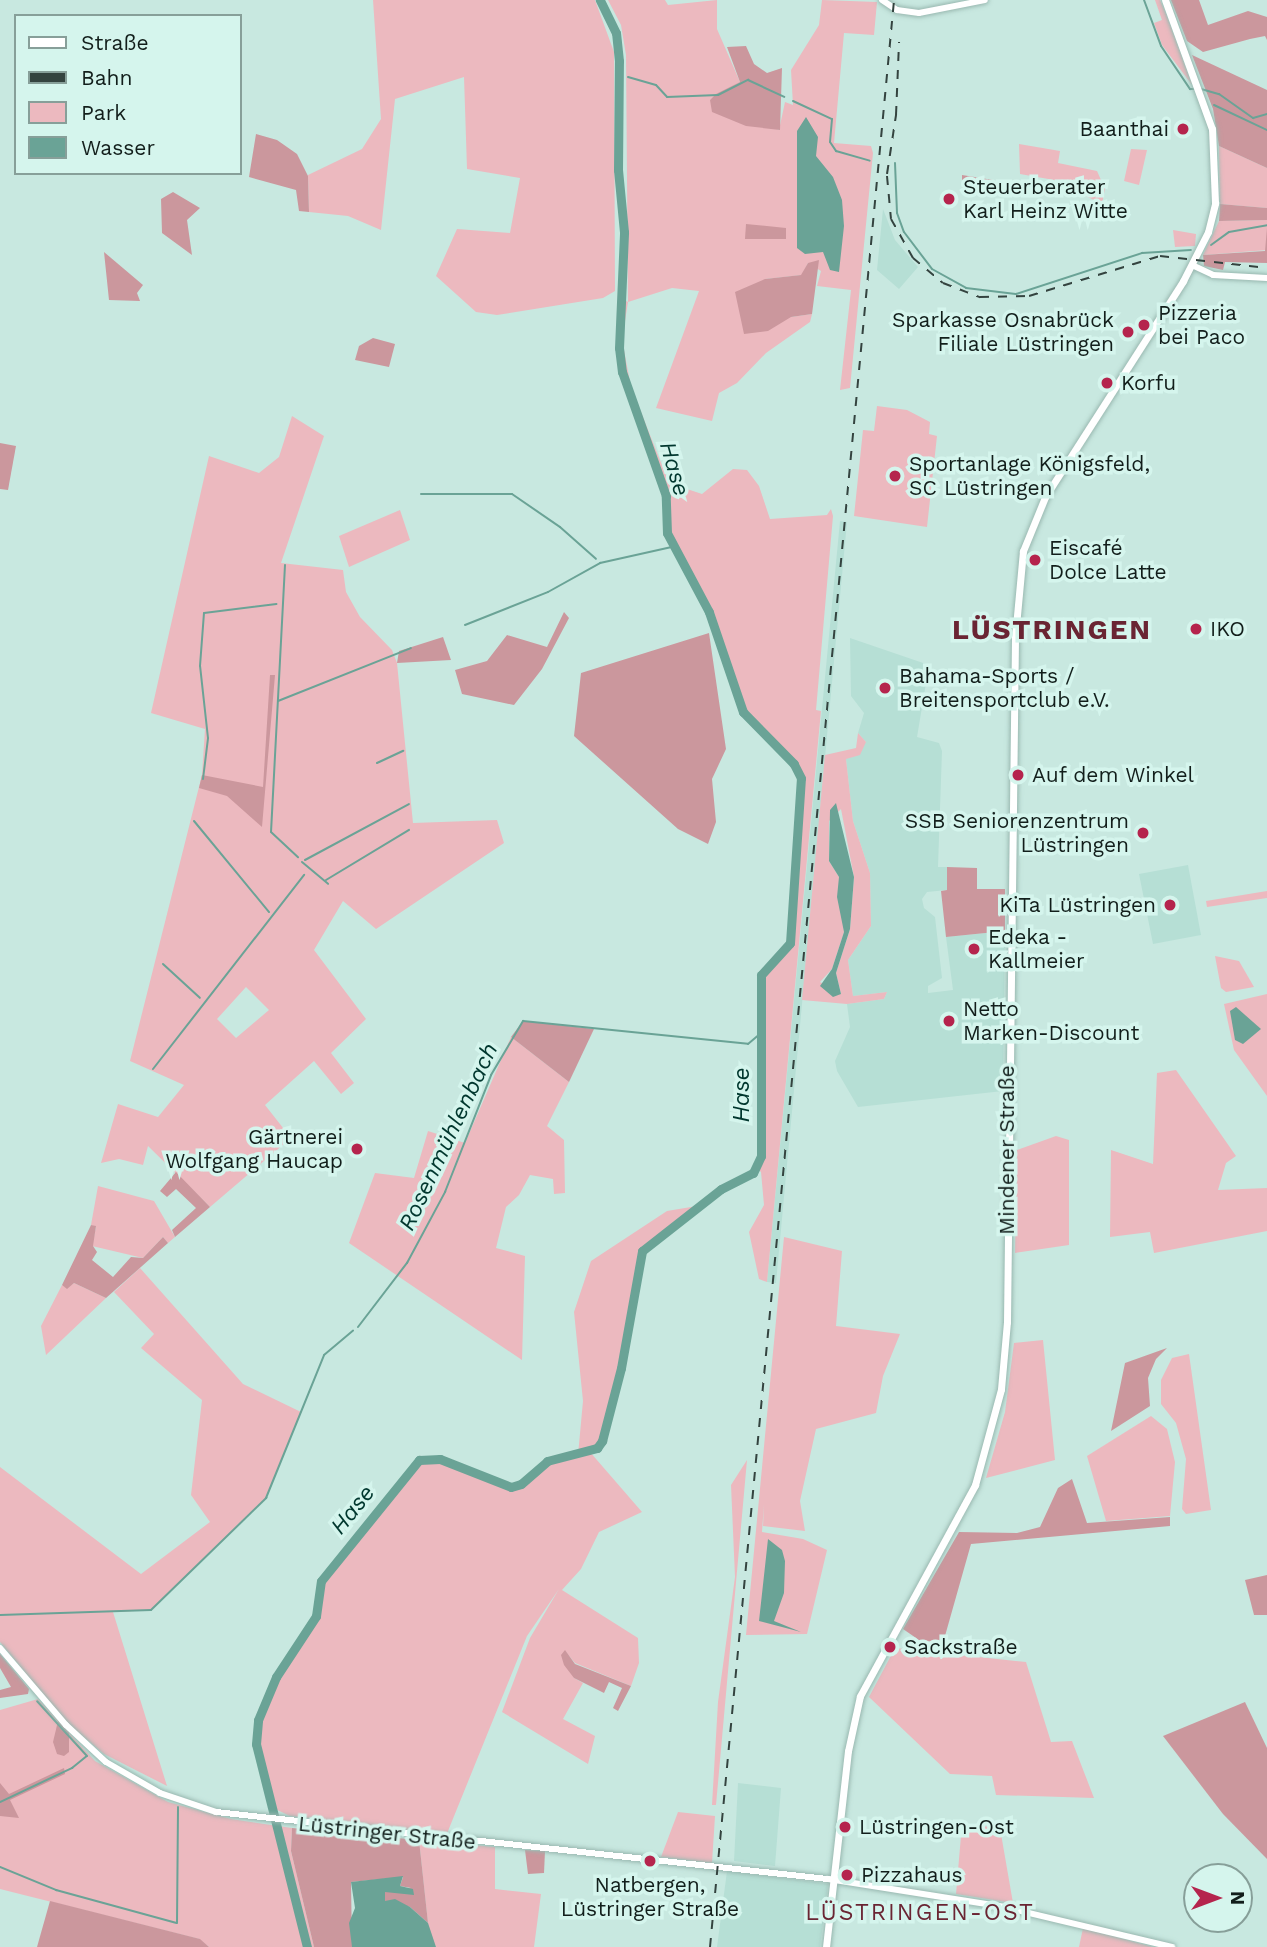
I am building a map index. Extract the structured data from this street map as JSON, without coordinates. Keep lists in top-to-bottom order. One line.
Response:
{"streets":{"main road":["Mindener Straße"],"street":["Lüstringer Straße"]},"crossings":[["Mindener Straße","Lüstringer Straße"]],"districts":["LÜSTRINGEN","LÜSTRINGEN-OST"],"water":["Hase","Rosenmühlenbach"],"places":["Baanthai","Steuerberater Karl Heinz Witte","Pizzeria bei Paco","Sparkasse Osnabrück Filiale Lüstringen","Korfu","Sportanlage Königsfeld, SC Lüstringen","Eiscafé Dolce Latte","IKO","Bahama-Sports / Breitensportclub e.V.","Auf dem Winkel","SSB Seniorenzentrum Lüstringen","KiTa Lüstringen","Edeka - Kallmeier","Netto Marken-Discount","Gärtnerei Wolfgang Haucap","Sackstraße","Lüstringen-Ost","Natbergen, Lüstringer Straße","Pizzahaus"],"legend":["Straße","Bahn","Park","Wasser"],"north":"right"}
